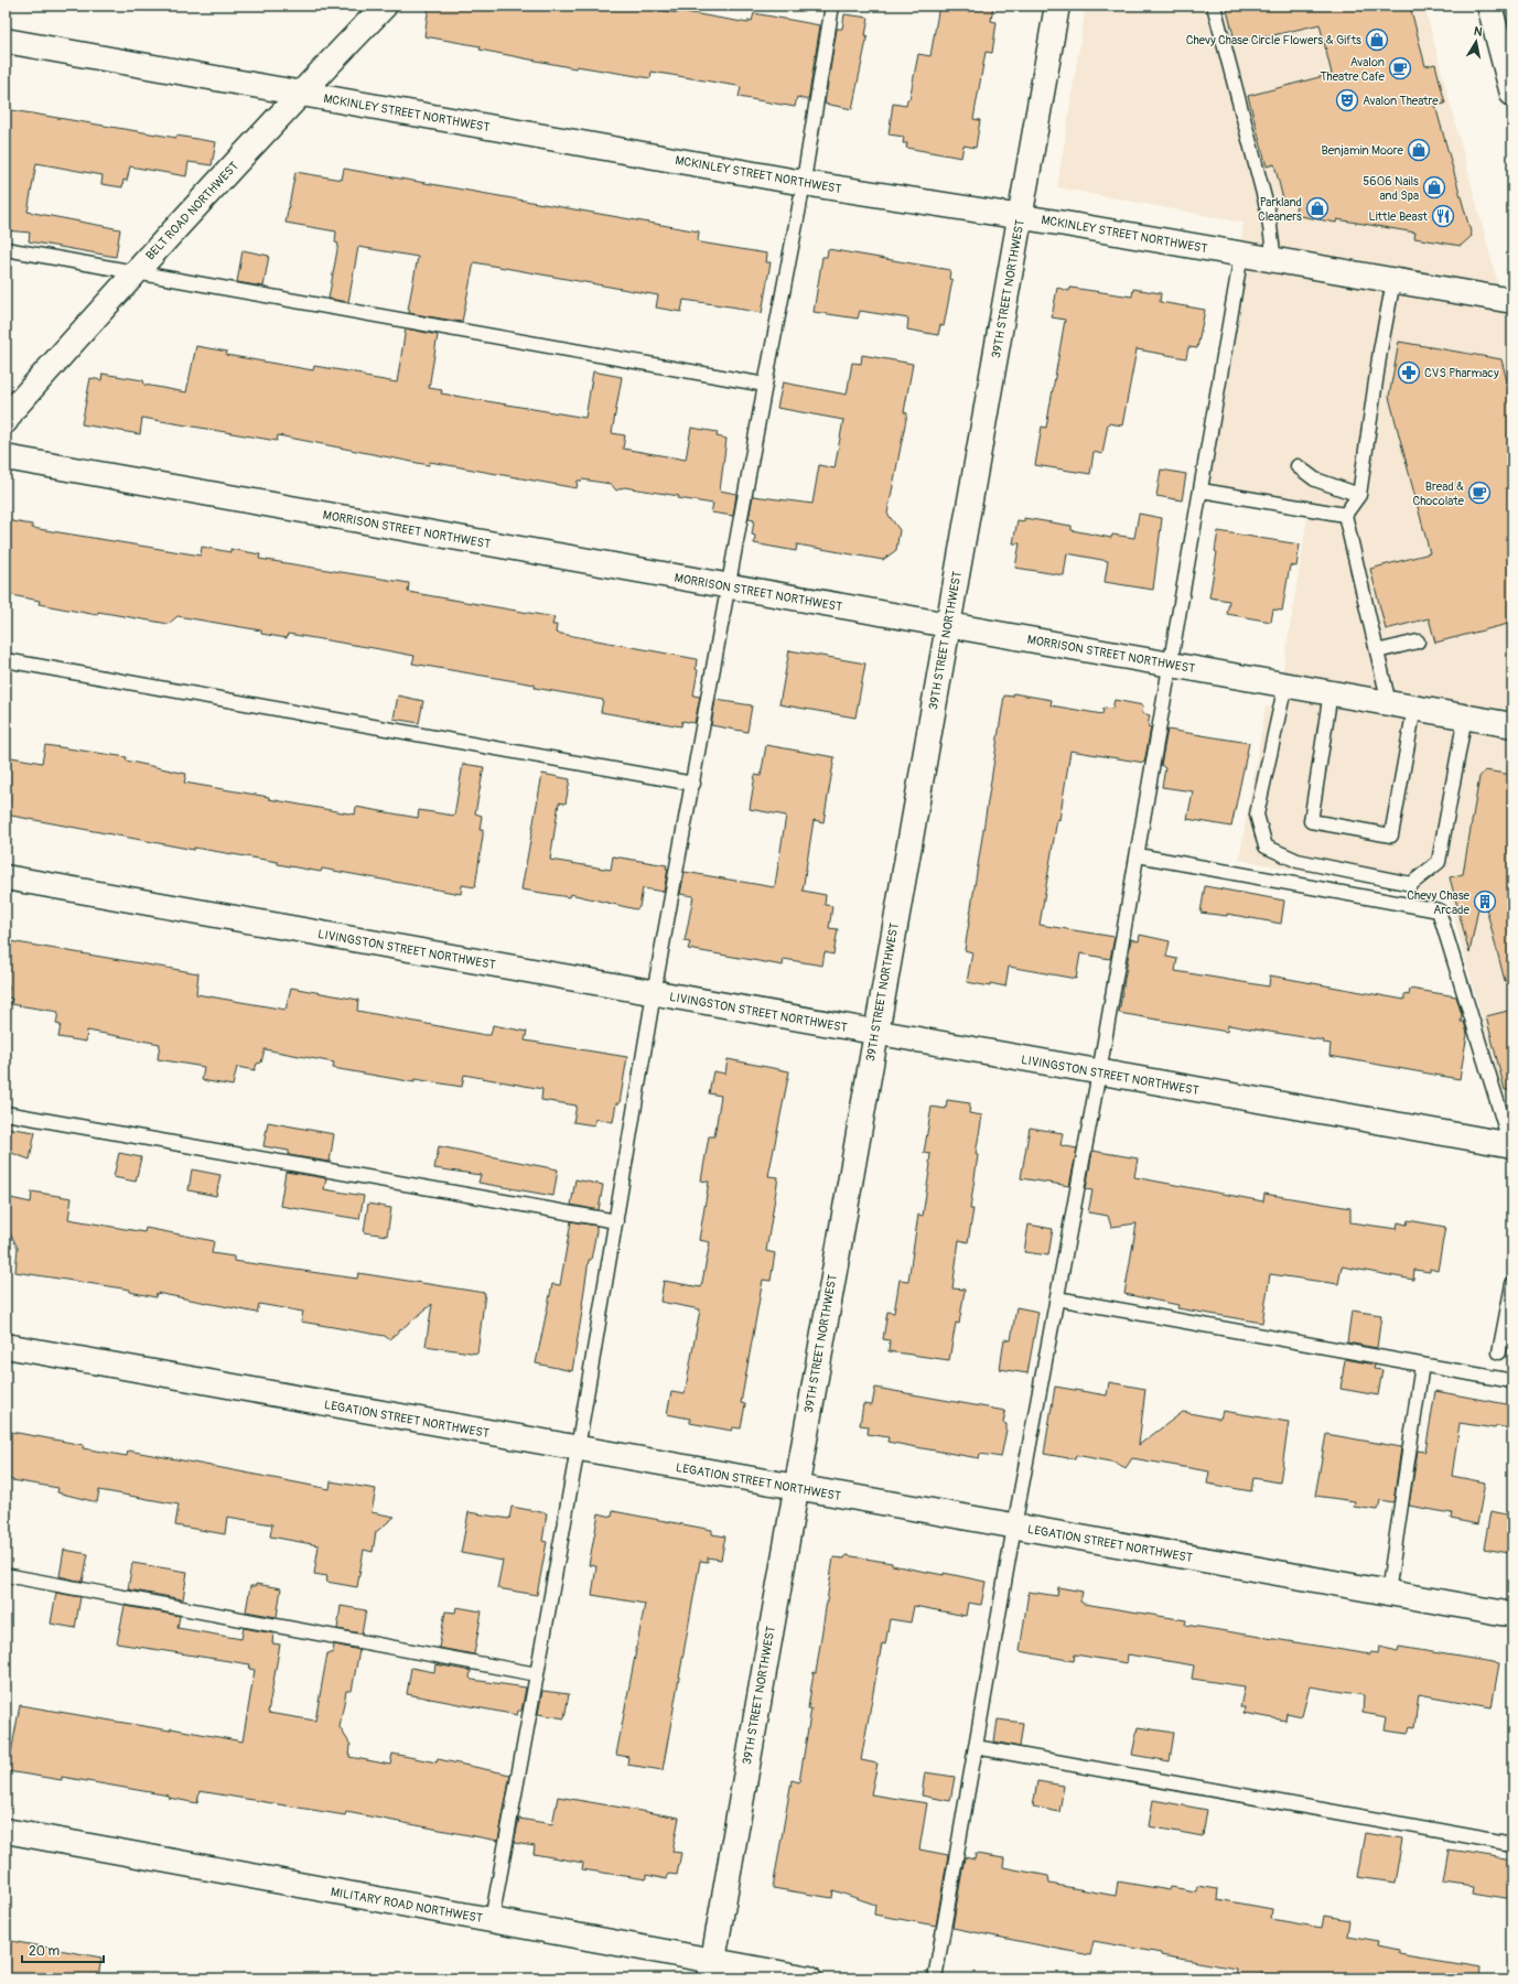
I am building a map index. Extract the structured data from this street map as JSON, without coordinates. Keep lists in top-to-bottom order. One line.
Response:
{"streets":{"street":["MCKINLEY STREET NORTHWEST","BELT ROAD NORTHWEST","39TH STREET NORTHWEST","MORRISON STREET NORTHWEST","LIVINGSTON STREET NORTHWEST","LEGATION STREET NORTHWEST","MILITARY ROAD NORTHWEST"]},"crossings":[["MCKINLEY STREET NORTHWEST","BELT ROAD NORTHWEST"],["MCKINLEY STREET NORTHWEST","39TH STREET NORTHWEST"],["39TH STREET NORTHWEST","MORRISON STREET NORTHWEST"],["39TH STREET NORTHWEST","LIVINGSTON STREET NORTHWEST"],["39TH STREET NORTHWEST","LEGATION STREET NORTHWEST"],["39TH STREET NORTHWEST","MILITARY ROAD NORTHWEST"]],"places":{"shop":["Chevy Chase Circle Flowers & Gifts","Benjamin Moore","5606 Nails and Spa","Parkland Cleaners"],"cafe":["Avalon Theatre Cafe","Bread & Chocolate"],"theatre":["Avalon Theatre"],"restaurant":["Little Beast"],"pharmacy":["CVS Pharmacy"],"building":["Chevy Chase Arcade"]},"scale_bar":"20 m","north":"top"}
